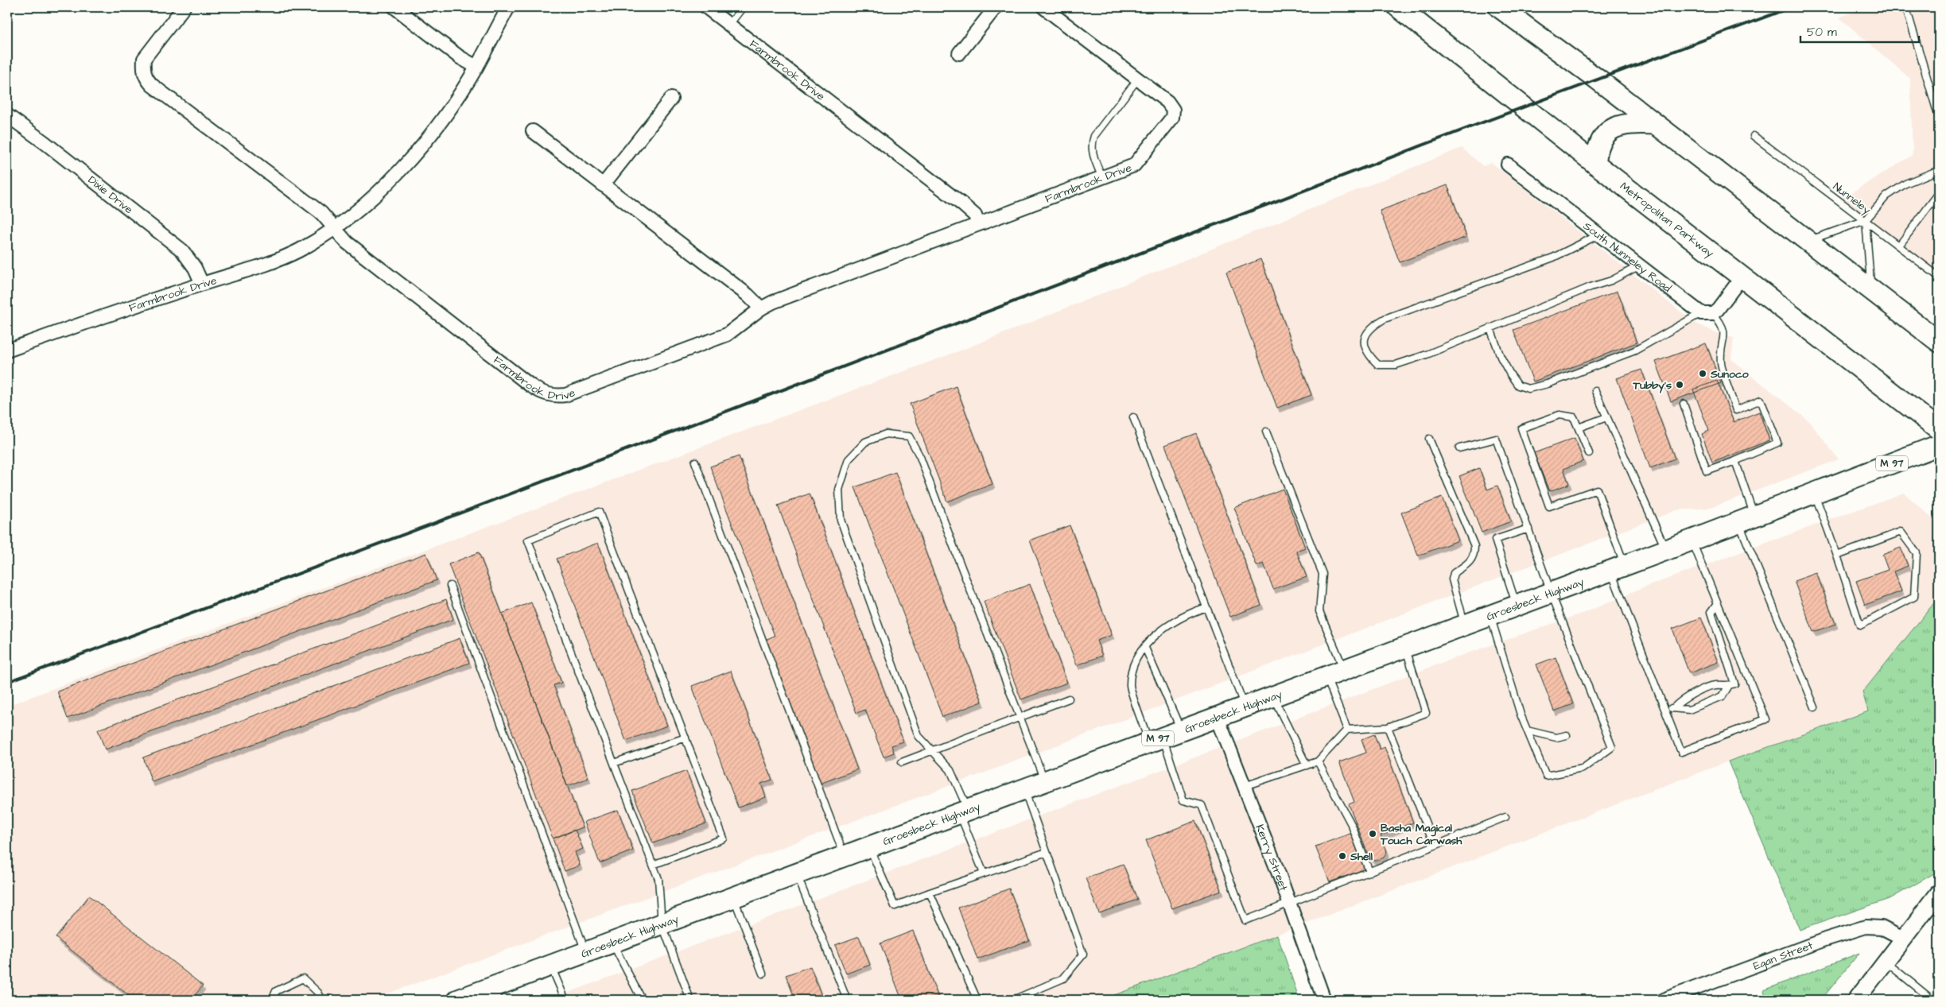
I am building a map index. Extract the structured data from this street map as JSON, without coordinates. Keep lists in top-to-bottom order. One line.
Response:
{"streets":{"main road":["Metropolitan Parkway","M 97","Groesbeck Highway"],"street":["Farmbrook Drive","Dixie Drive","South Nunneley Road","Kerry Street","Egan Street"],"lane":["Nunneley"]},"crossings":[["Farmbrook Drive","Dixie Drive"],["Groesbeck Highway","Kerry Street"]],"places":["Sunoco","Tubby's","Basha Magical Touch Carwash","Shell"],"scale_bar":"50 m"}
